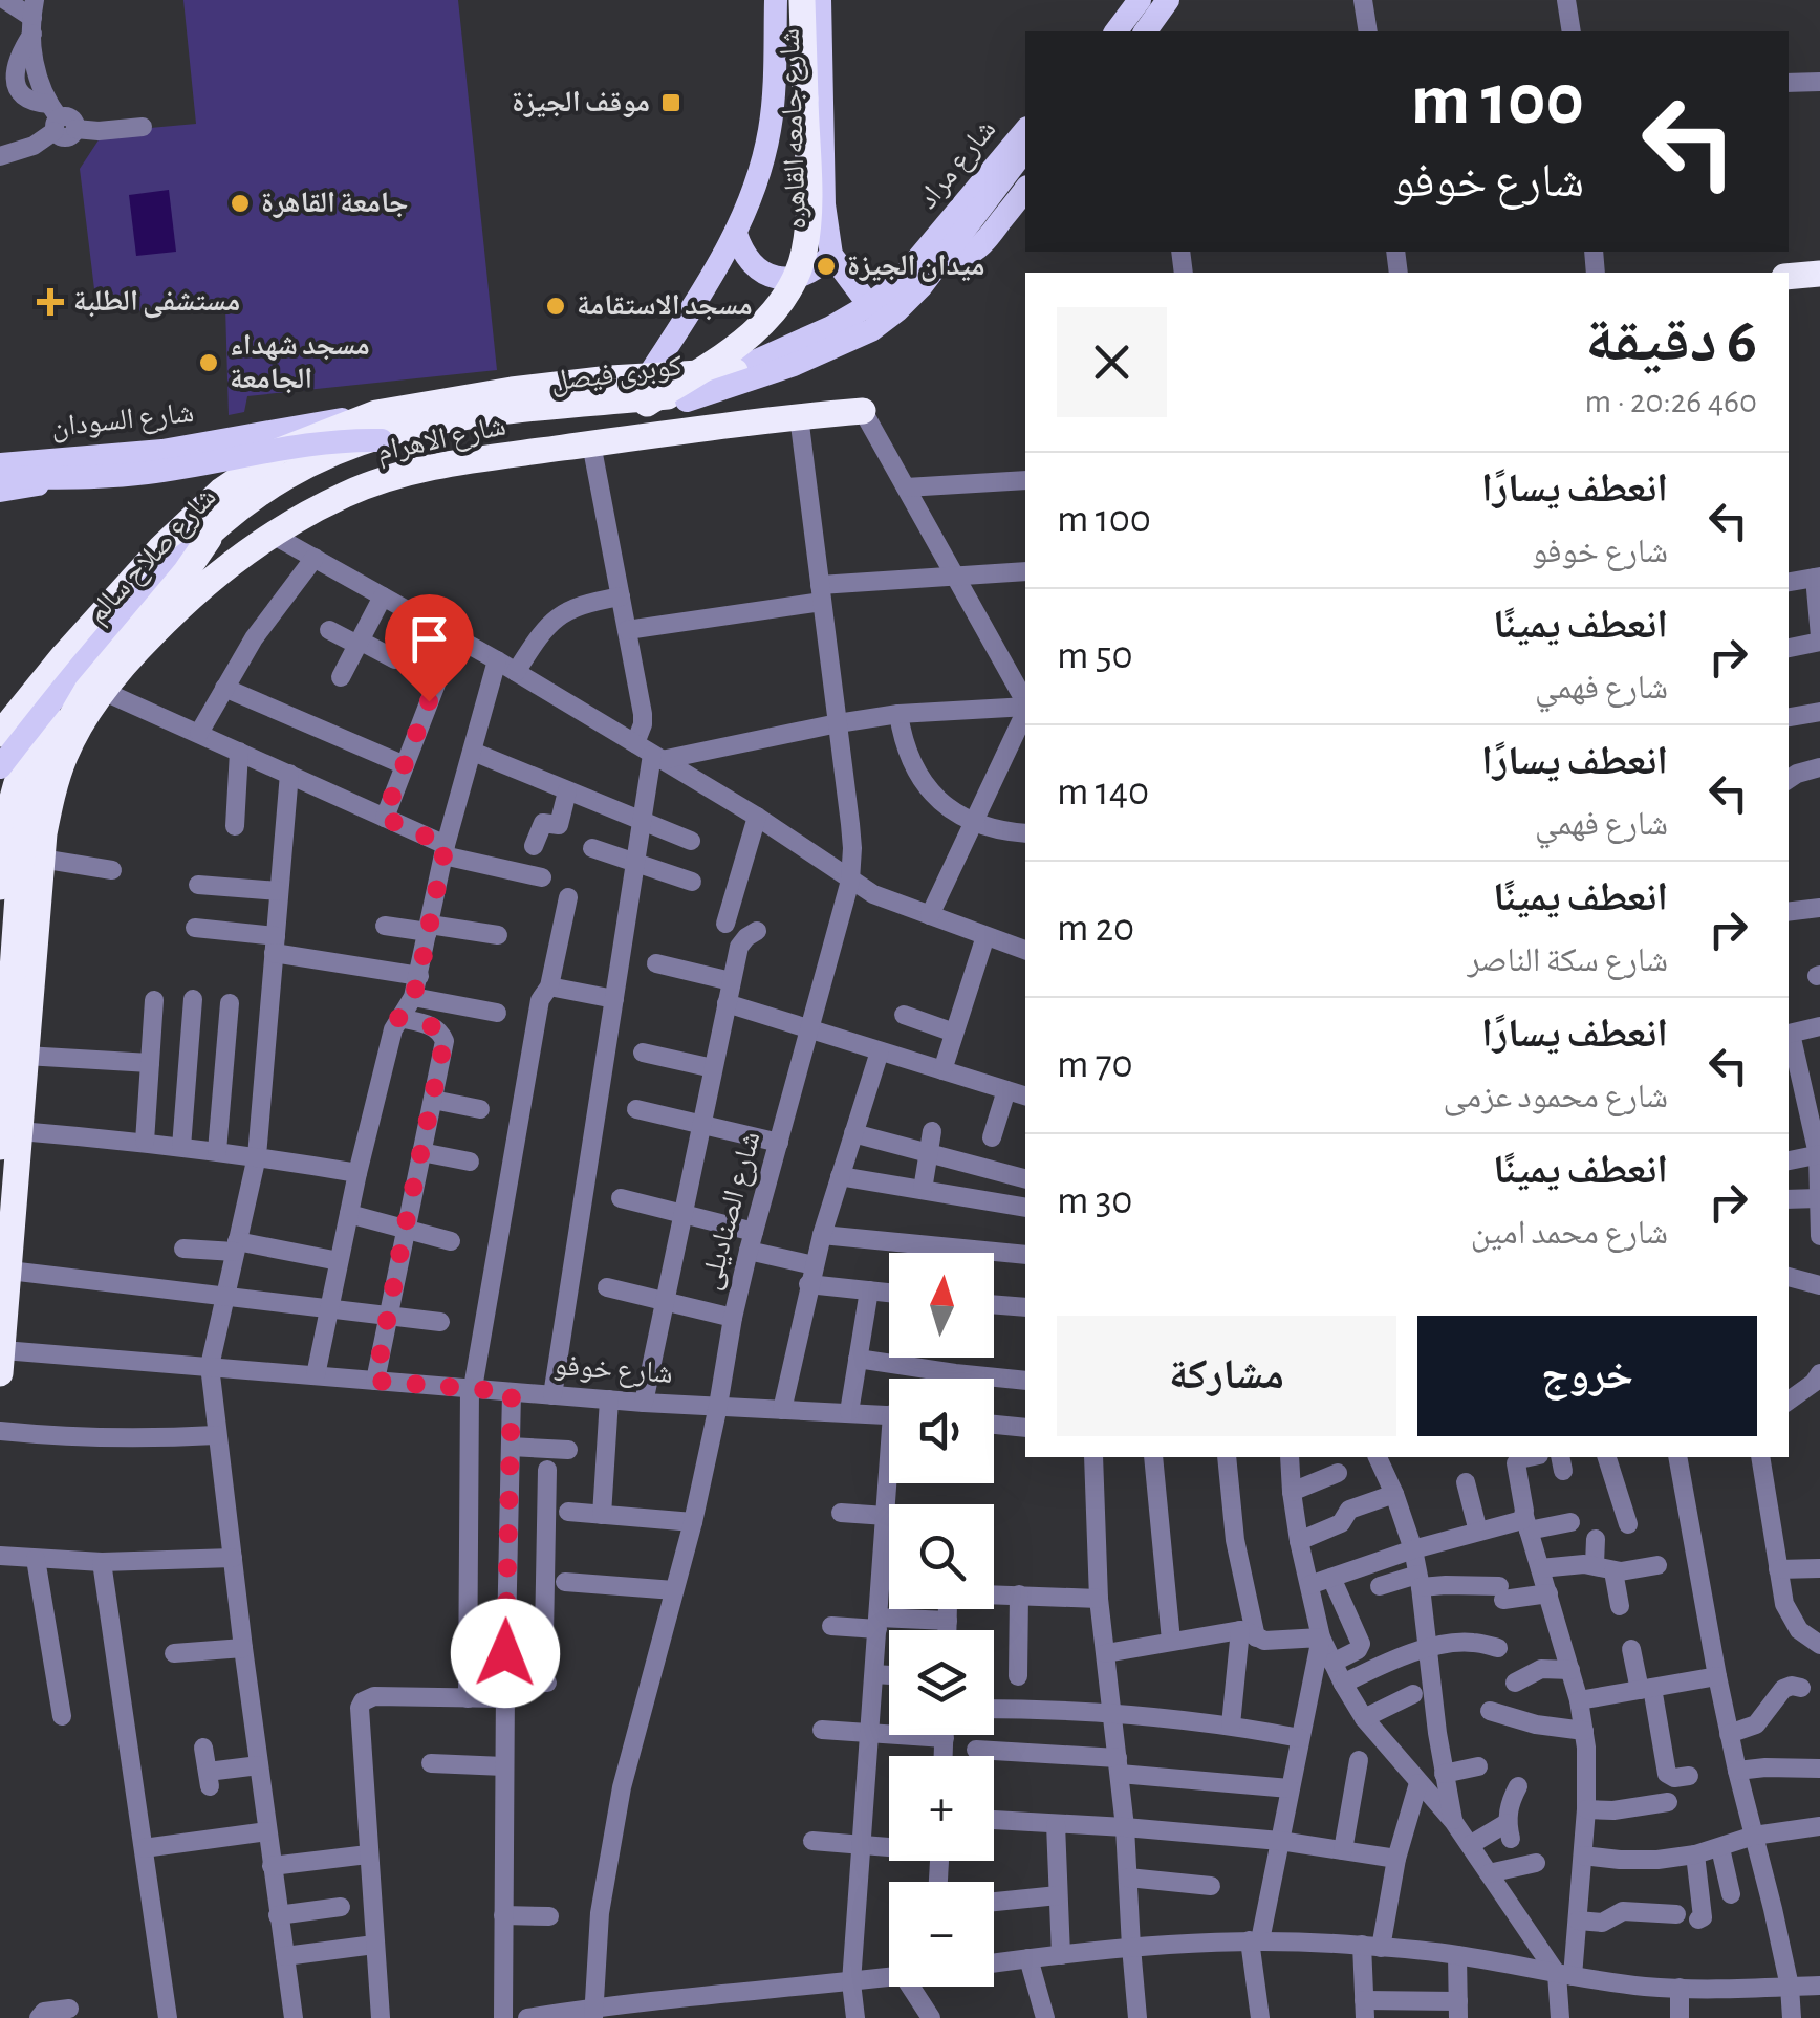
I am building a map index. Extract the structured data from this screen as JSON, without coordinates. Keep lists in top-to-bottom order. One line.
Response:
{"streets":{"highway":["كوبرى فيصل","شارع الاهرام","شارع صلاح سالم"],"main road":["شارع جامعه القاهره","شارع مراد","شارع السودان"],"street":["شارع الصناديلى","شارع خوفو"]},"crossings":[["شارع جامعه القاهره","شارع مراد"],["شارع جامعه القاهره","كوبرى فيصل"],["شارع مراد","كوبرى فيصل"],["شارع مراد","شارع صلاح سالم"],["كوبرى فيصل","شارع السودان"],["كوبرى فيصل","شارع الاهرام"],["كوبرى فيصل","شارع صلاح سالم"],["شارع السودان","شارع الاهرام"],["شارع الاهرام","شارع الصناديلى"],["شارع الصناديلى","شارع خوفو"]],"places":{"transit":["موقف الجيزة"],"other":["جامعة القاهرة","ميدان الجيزة","مسجد الاستقامة","مسجد شهداء الجامعة"],"health":["مستشفى الطلبة"]},"north":"top","page":{"turn":["100 m","شارع خوفو"],"heading":["6 دقيقة","460 m · 20:26"],"list":[{"name":"انعطف يسارًا","note":"شارع خوفو","value":"100 m"},{"name":"انعطف يمينًا","note":"شارع فهمي","value":"50 m"},{"name":"انعطف يسارًا","note":"شارع فهمي","value":"140 m"},{"name":"انعطف يمينًا","note":"شارع سكة الناصر","value":"20 m"},{"name":"انعطف يسارًا","note":"شارع محمود عزمى","value":"70 m"},{"name":"انعطف يمينًا","note":"شارع محمد امين","value":"30 m"}],"map_buttons":["+","−"],"buttons":["خروج","مشاركة"]}}
